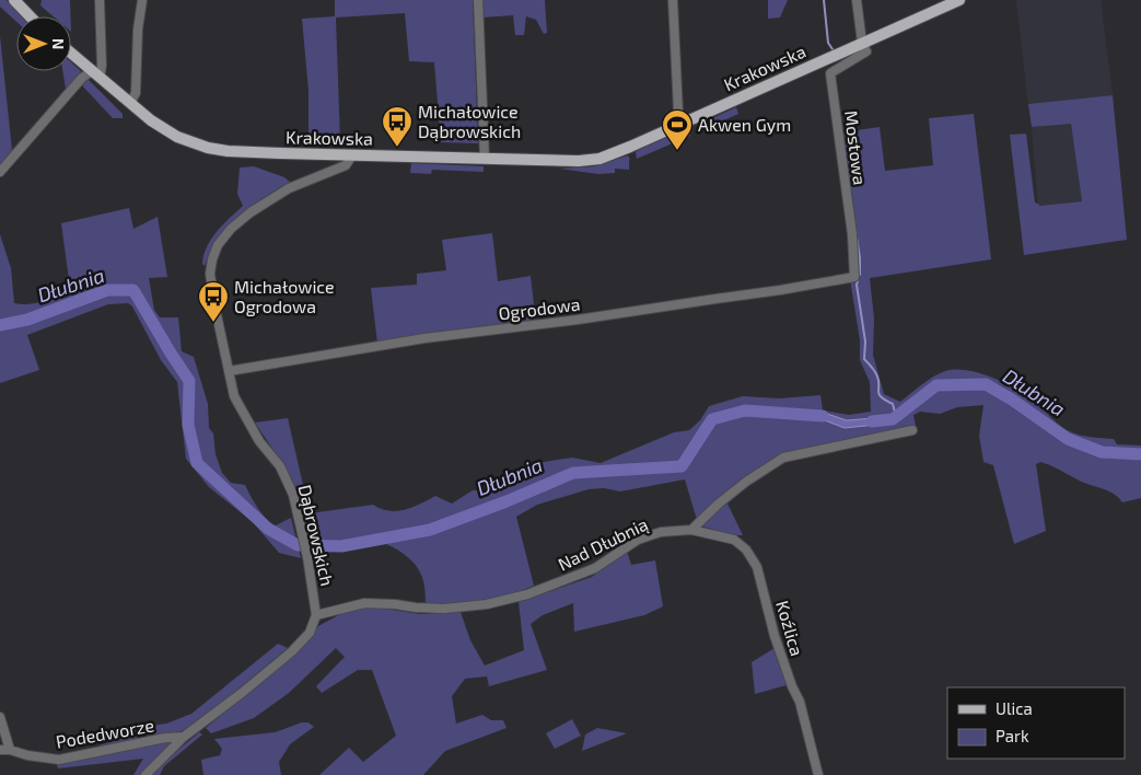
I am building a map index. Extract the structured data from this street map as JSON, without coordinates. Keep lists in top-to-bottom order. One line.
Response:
{"streets":{"main road":["Krakowska"],"street":["Mostowa","Ogrodowa","Dąbrowskich","Nad Dłubnią","Koźlica","Podedworze"]},"crossings":[["Krakowska","Mostowa"],["Krakowska","Dąbrowskich"],["Mostowa","Ogrodowa"],["Ogrodowa","Dąbrowskich"],["Dąbrowskich","Nad Dłubnią"],["Nad Dłubnią","Koźlica"]],"water":["Dłubnia"],"places":{"bus stop":["Michałowice Dąbrowskich","Michałowice Ogrodowa"],"sports":["Akwen Gym"]},"legend":["Ulica","Park"],"north":"right"}
